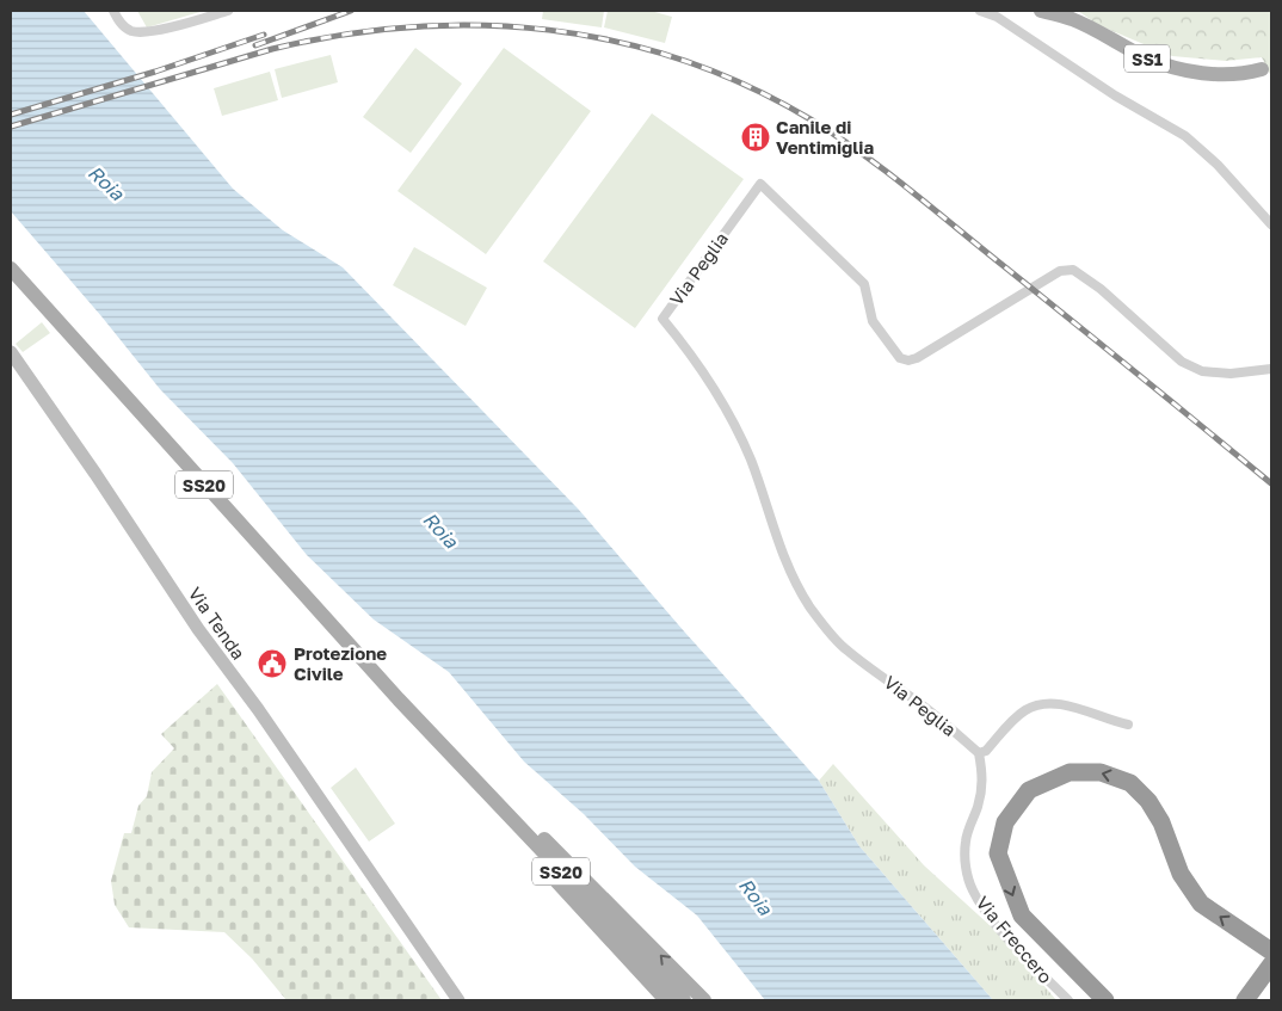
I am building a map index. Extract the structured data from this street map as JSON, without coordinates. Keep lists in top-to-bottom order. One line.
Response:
{"streets":{"main road":["SS1","SS20","Via Tenda"],"street":["Via Peglia","Via Freccero"]},"crossings":[["Via Peglia","Via Freccero"]],"water":["Roia"],"places":{"building":["Canile di Ventimiglia"],"public building":["Protezione Civile"]}}
